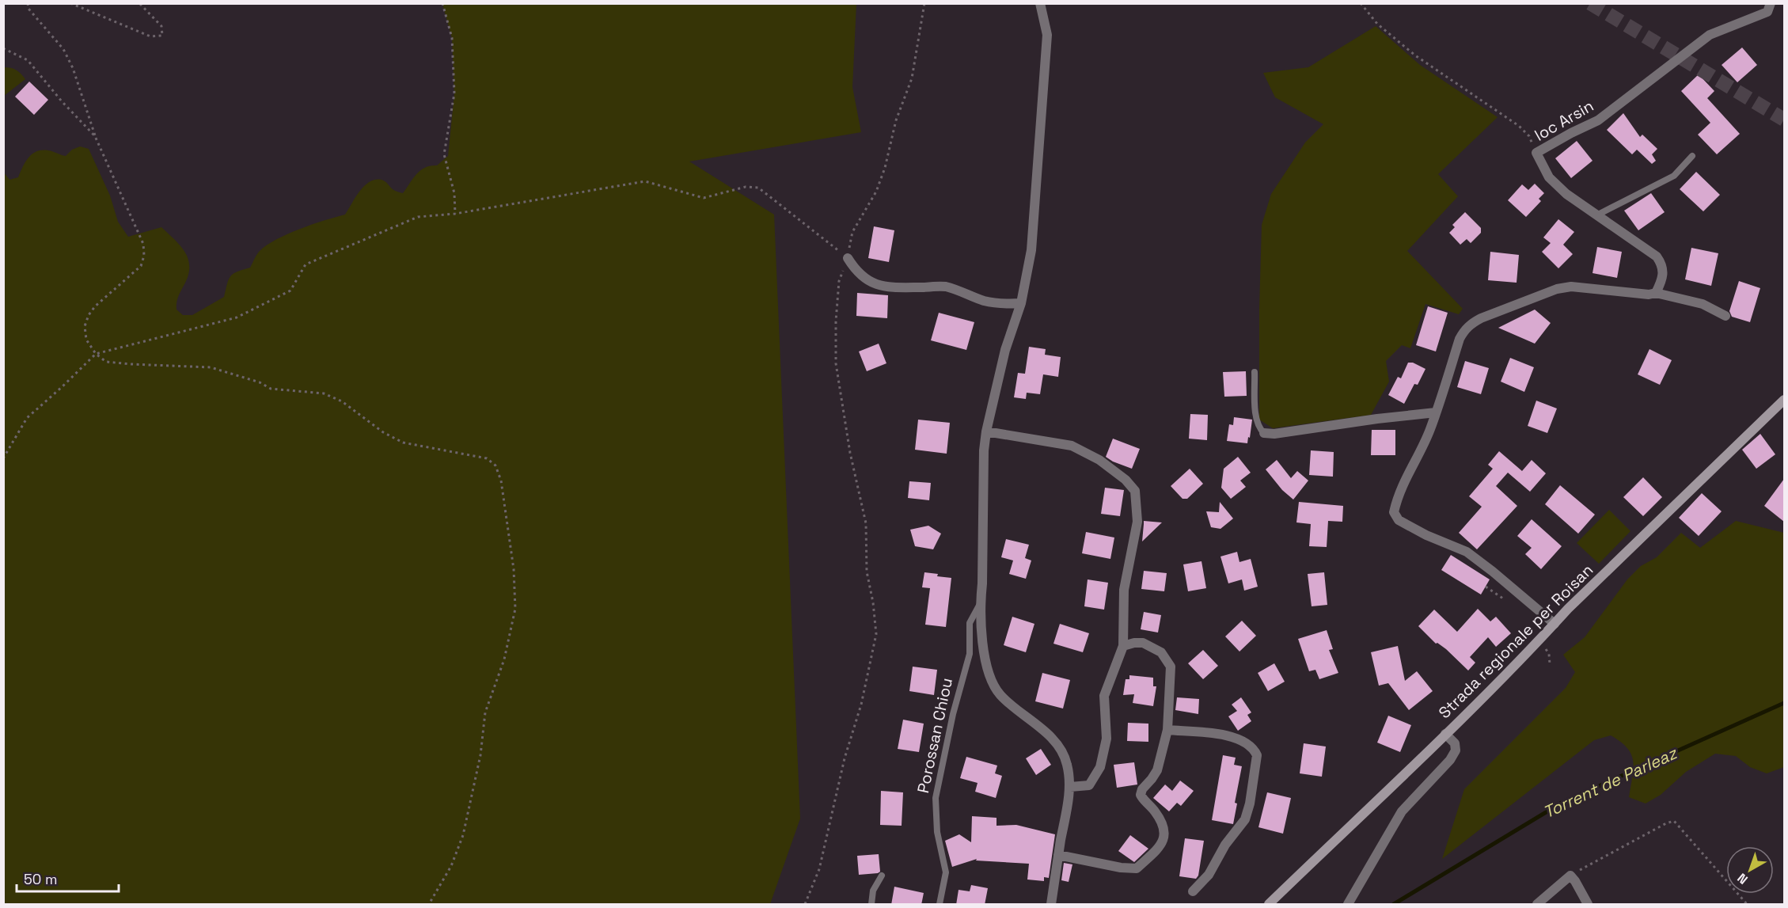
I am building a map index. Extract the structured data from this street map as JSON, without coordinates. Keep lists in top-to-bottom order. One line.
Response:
{"streets":{"main road":["Strada regionale per Roisan"],"street":["loc Arsin","Porossan Chiou"]},"water":["Torrent de Parleaz"],"scale_bar":"50 m","north":"bottom left"}
